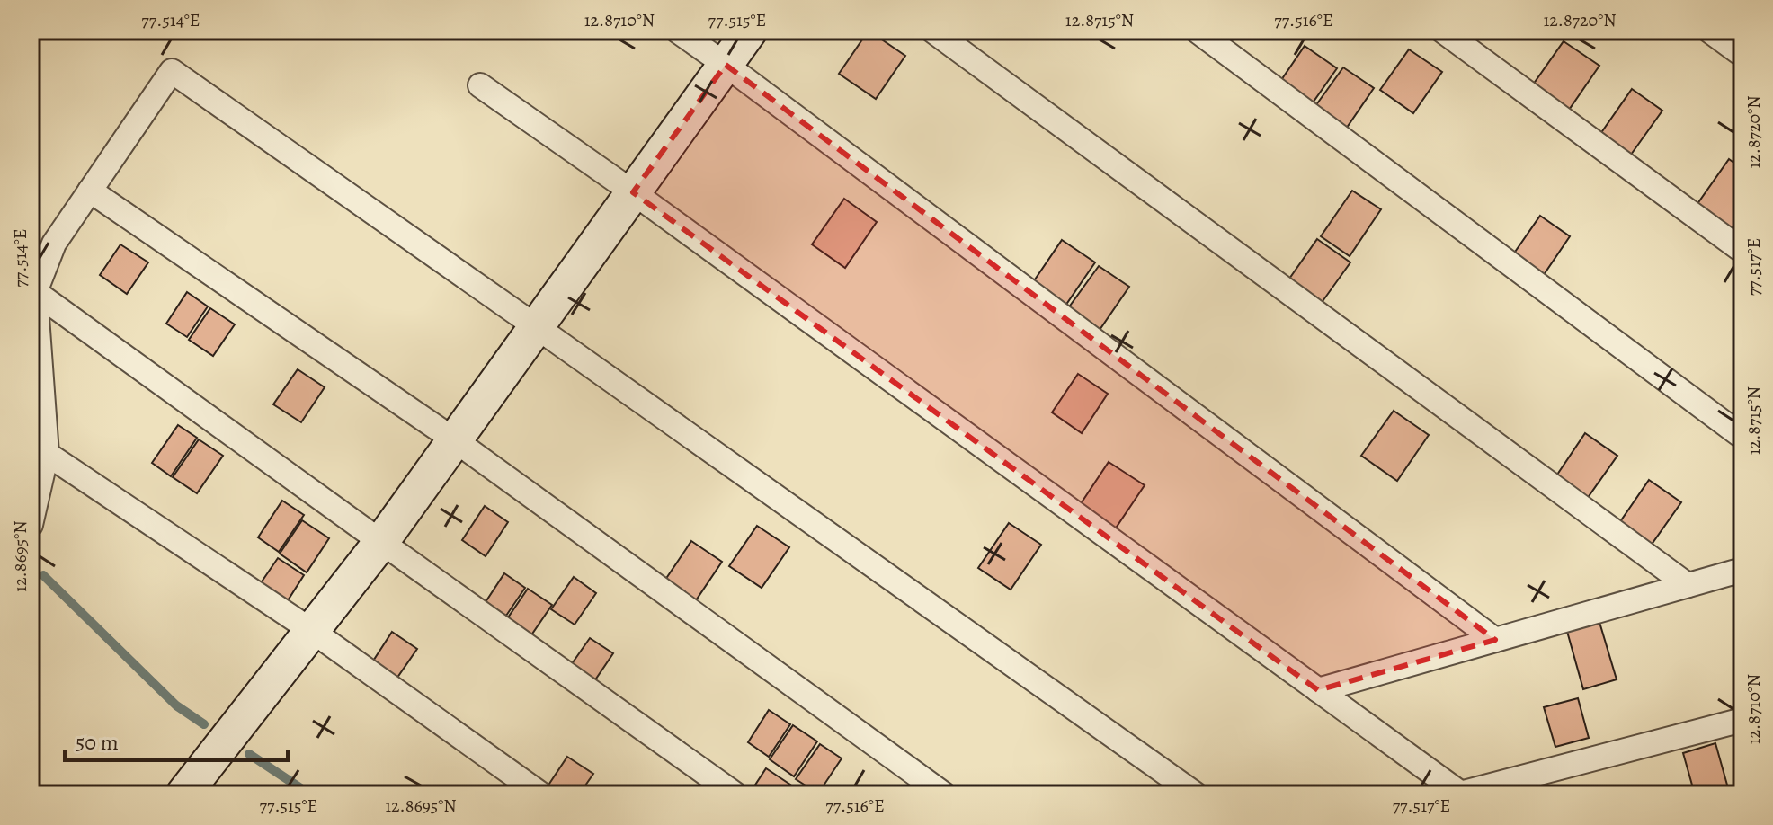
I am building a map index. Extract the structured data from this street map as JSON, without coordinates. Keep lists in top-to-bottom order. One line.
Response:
{"scale_bar":"50 m","coordinates":["77.514°E","12.8710°N","77.515°E","12.8715°N","77.516°E","12.8720°N","77.517°E","12.8695°N"]}
